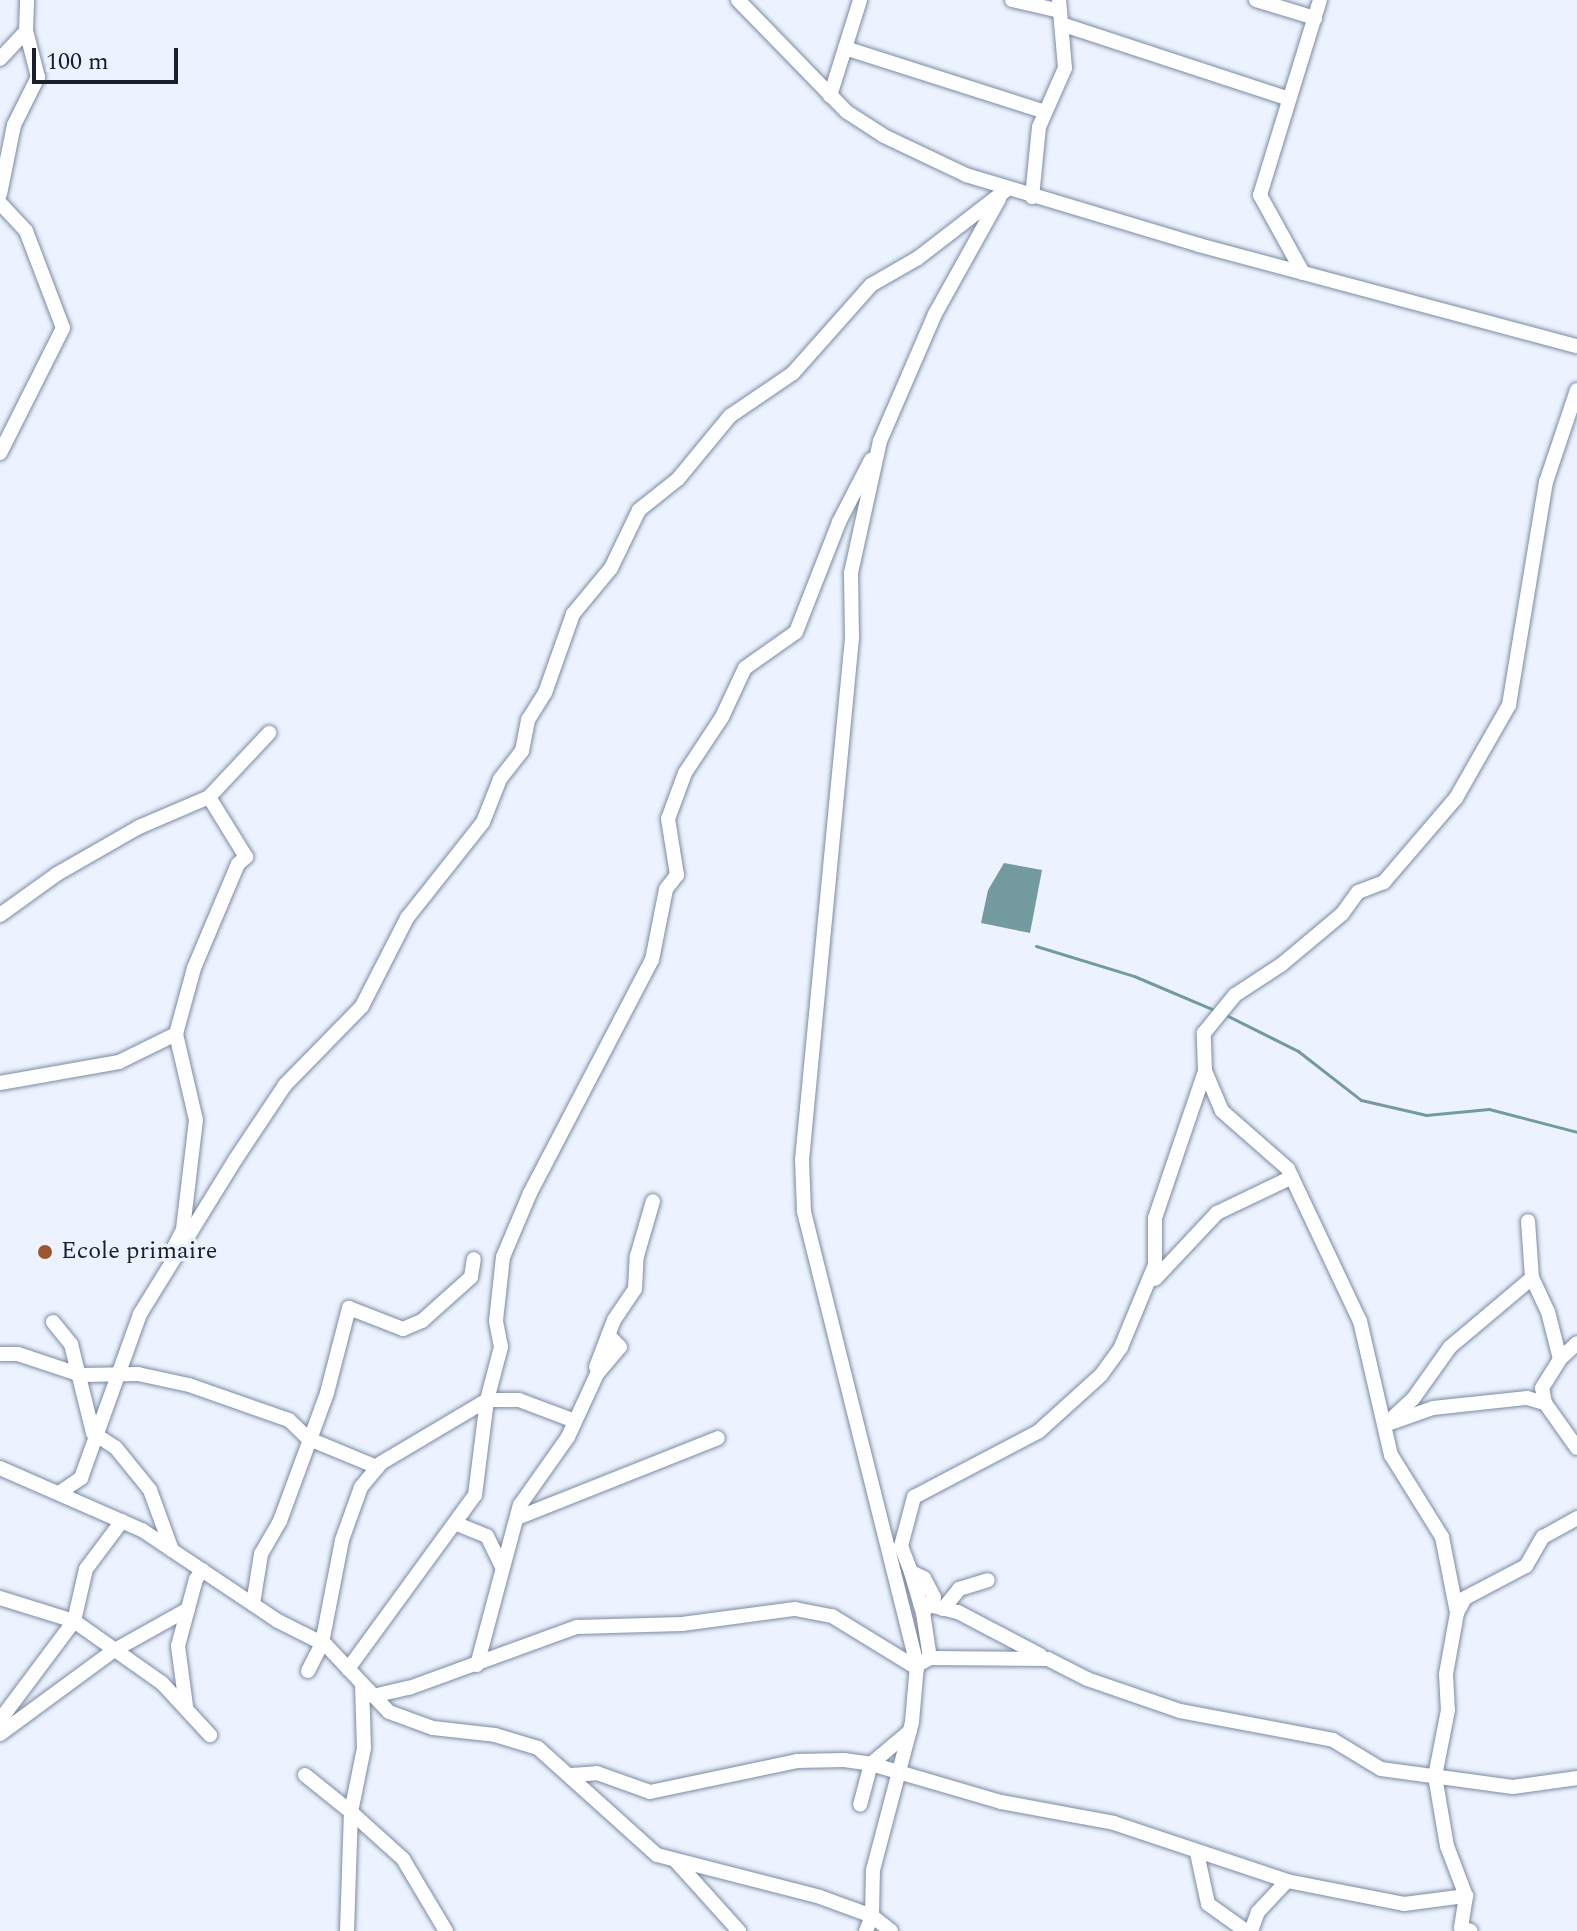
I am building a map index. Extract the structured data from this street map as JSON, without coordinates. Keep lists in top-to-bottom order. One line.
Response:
{"places":["Ecole primaire"],"scale_bar":"100 m"}
